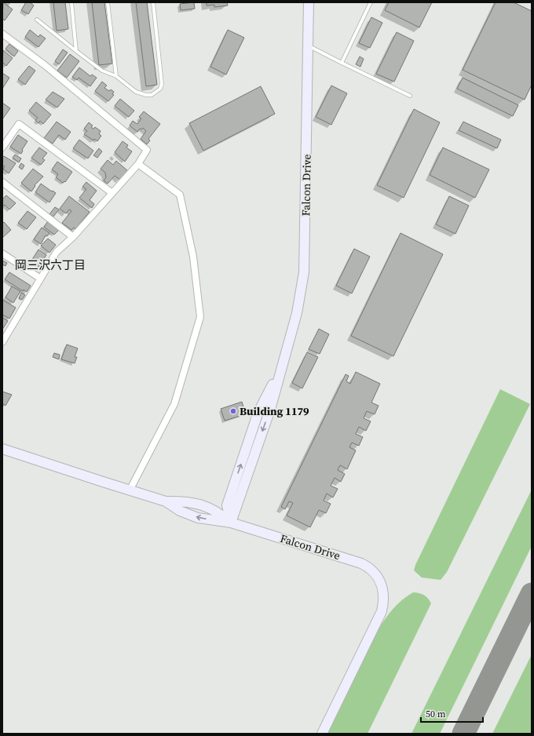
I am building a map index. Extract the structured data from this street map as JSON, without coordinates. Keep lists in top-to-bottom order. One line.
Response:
{"streets":{"street":["Falcon Drive"]},"districts":["岡三沢六丁目"],"places":["Building 1179"],"scale_bar":"50 m"}
